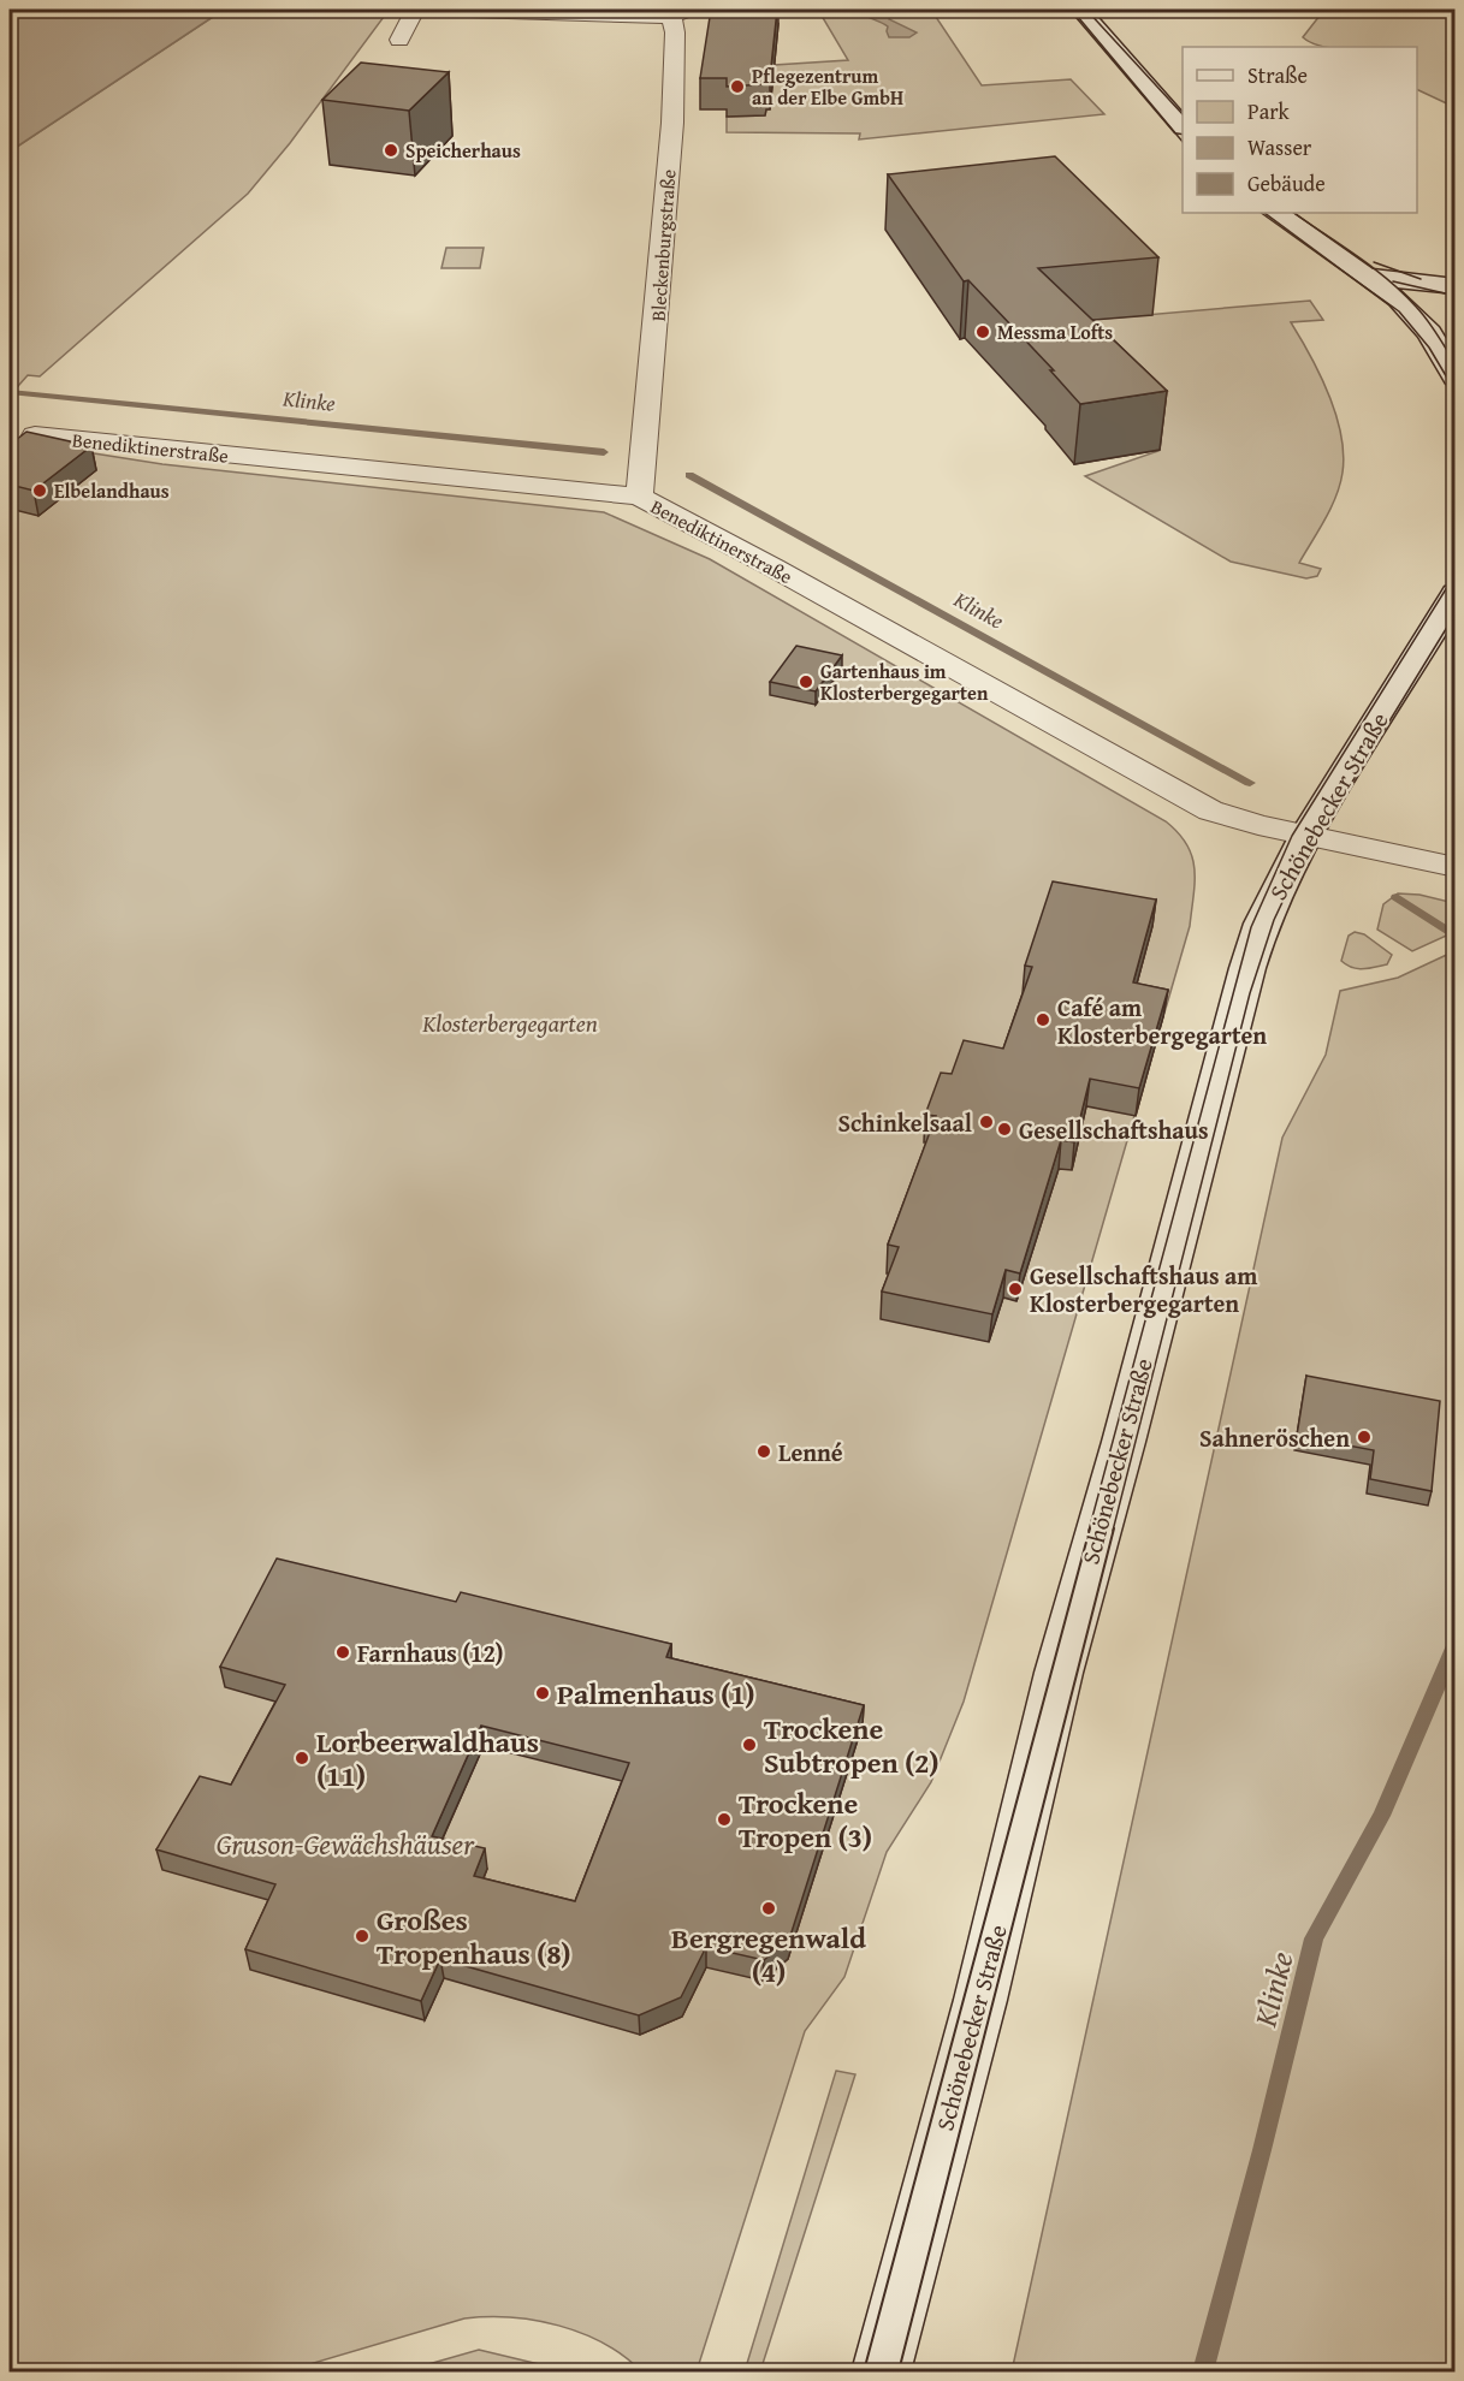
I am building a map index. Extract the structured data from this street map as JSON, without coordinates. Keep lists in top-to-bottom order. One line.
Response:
{"streets":{"main road":["Schönebecker Straße"],"street":["Bleckenburgstraße","Benediktinerstraße"]},"crossings":[["Bleckenburgstraße","Benediktinerstraße"],["Benediktinerstraße","Schönebecker Straße"]],"water":["Klinke"],"parks":["Klosterbergegarten","Gruson-Gewächshäuser"],"places":["Pflegezentrum an der Elbe GmbH","Speicherhaus","Messma Lofts","Elbelandhaus","Gartenhaus im Klosterbergegarten","Café am Klosterbergegarten","Schinkelsaal","Gesellschaftshaus","Gesellschaftshaus am Klosterbergegarten","Sahneröschen","Lenné","Farnhaus (12)","Palmenhaus (1)","Trockene Subtropen (2)","Lorbeerwaldhaus (11)","Trockene Tropen (3)","Bergregenwald (4)","Großes Tropenhaus (8)"],"legend":["Straße","Park","Wasser","Gebäude"]}
